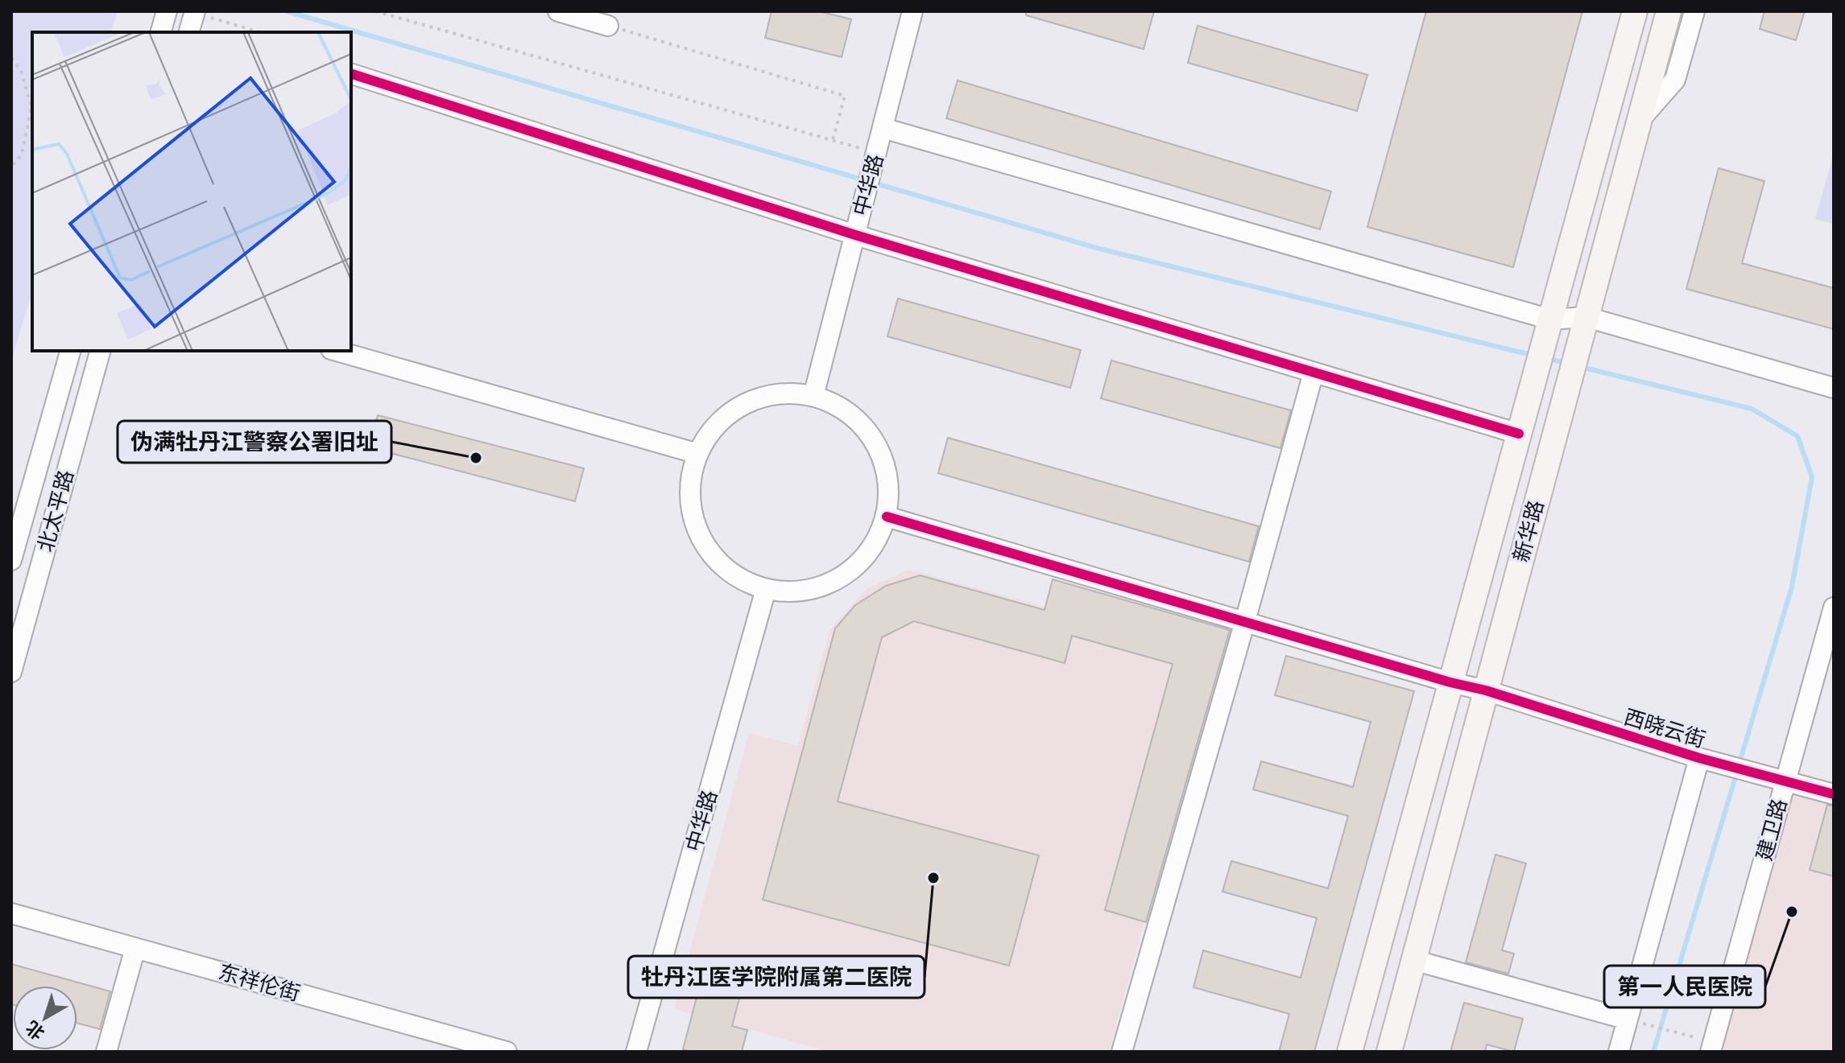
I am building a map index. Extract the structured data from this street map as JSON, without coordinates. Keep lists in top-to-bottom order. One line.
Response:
{"streets":{"main road":["新华路"],"street":["中华路","北太平路","西晓云街","建卫路","东祥伦街"]},"crossings":[["中华路","西晓云街"],["新华路","西晓云街"],["西晓云街","建卫路"]],"places":["伪满牡丹江警察公署旧址","牡丹江医学院附属第二医院","第一人民医院"],"north":"bottom left"}
